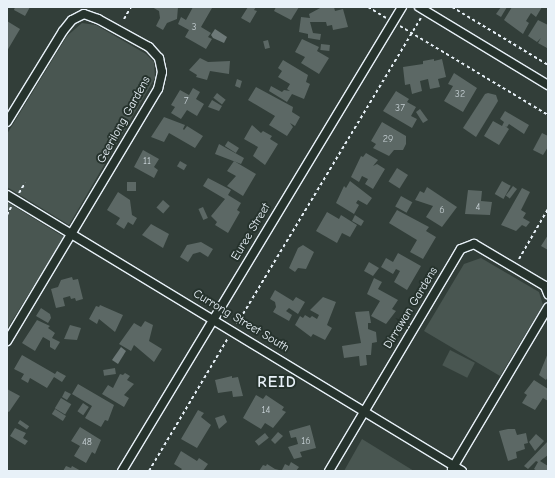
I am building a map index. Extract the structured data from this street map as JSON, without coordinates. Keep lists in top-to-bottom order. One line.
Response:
{"streets":{"street":["Geerilong Gardens","Euree Street","Dirrawan Gardens","Currong Street South"]},"crossings":[["Geerilong Gardens","Currong Street South"],["Euree Street","Currong Street South"],["Dirrawan Gardens","Currong Street South"]],"districts":["REID"],"house_numbers":["3","32","7","37","29","11","4","6","14","16","48"]}
